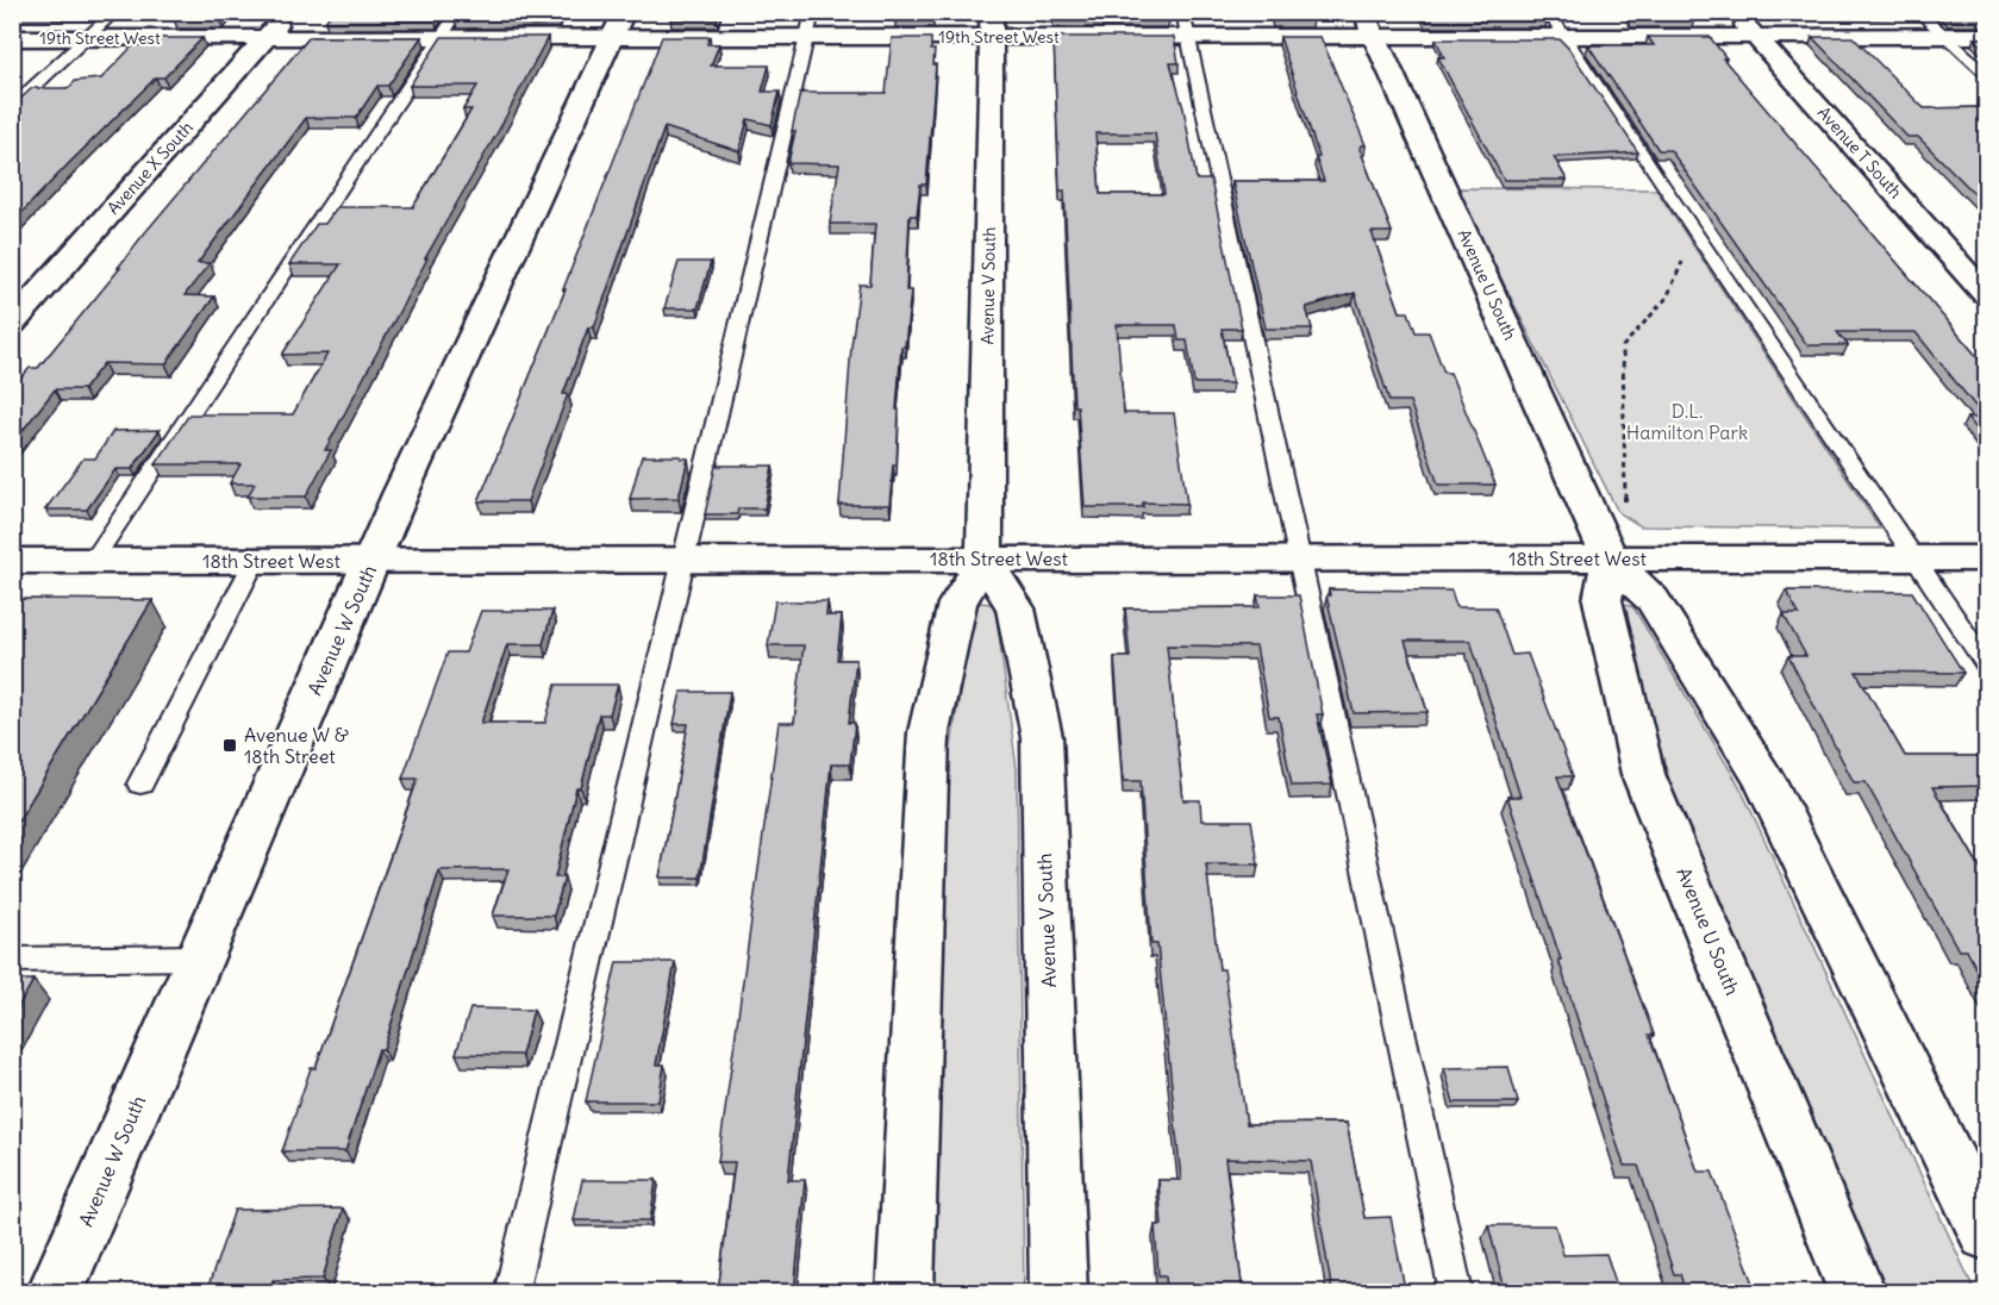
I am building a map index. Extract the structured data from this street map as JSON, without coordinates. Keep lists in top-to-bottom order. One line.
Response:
{"streets":{"street":["19th Street West","Avenue T South","Avenue X South","Avenue U South","Avenue V South","18th Street West","Avenue W South"]},"crossings":[["19th Street West","Avenue T South"],["19th Street West","Avenue X South"],["19th Street West","Avenue U South"],["19th Street West","Avenue V South"],["19th Street West","Avenue W South"],["Avenue U South","18th Street West"],["Avenue V South","18th Street West"],["18th Street West","Avenue W South"]],"parks":["D.L. Hamilton Park"],"places":{"transit":["Avenue W & 18th Street"]}}
